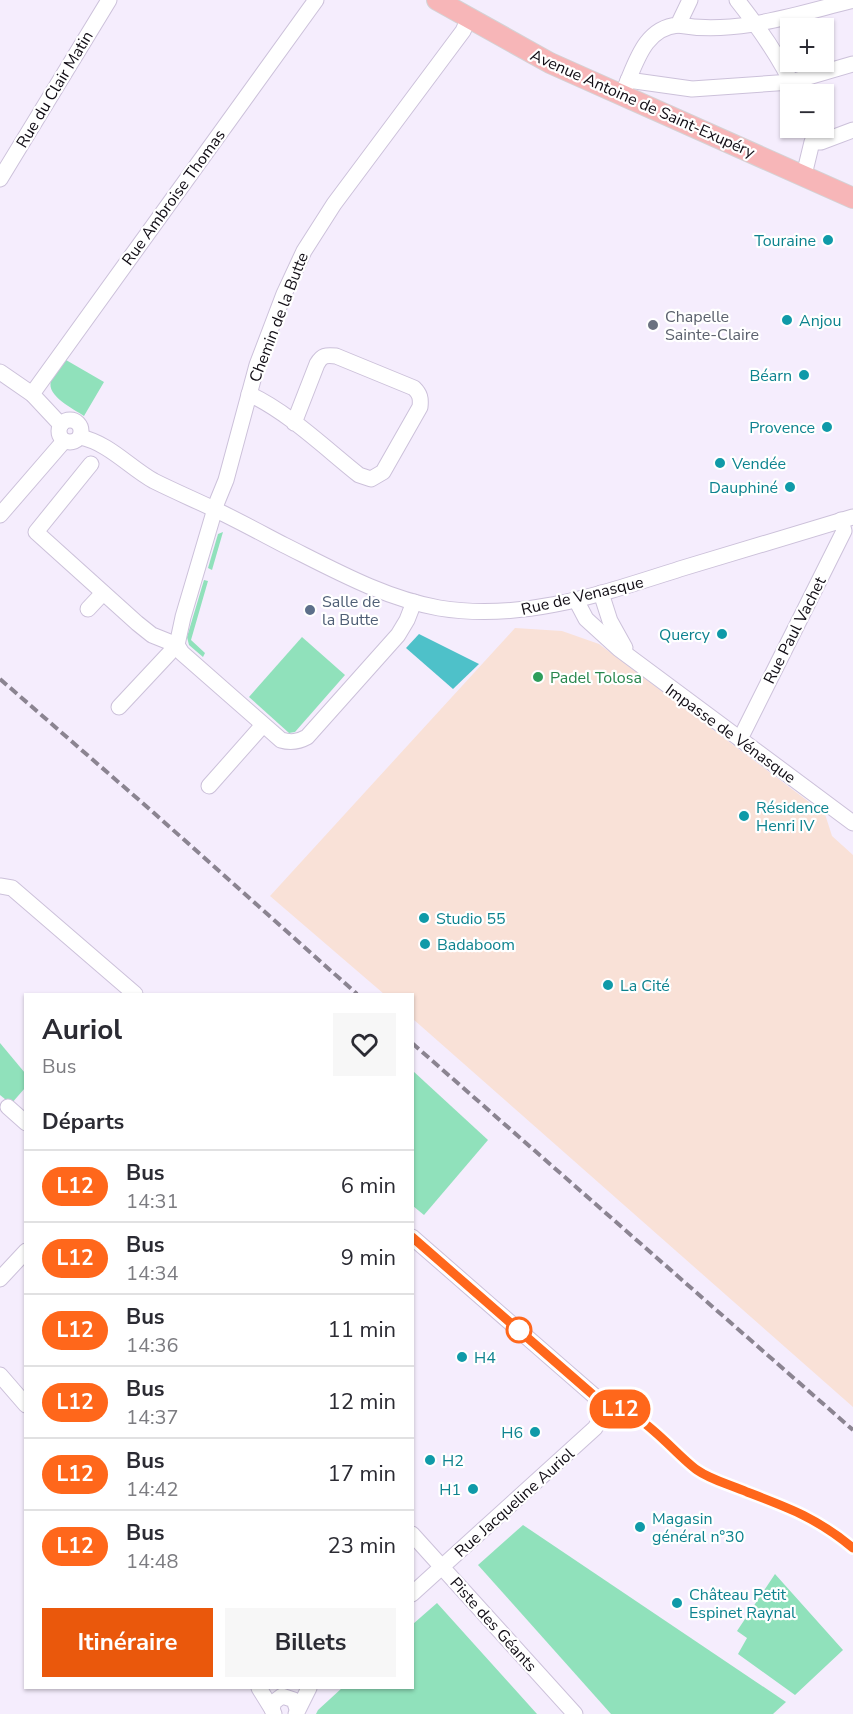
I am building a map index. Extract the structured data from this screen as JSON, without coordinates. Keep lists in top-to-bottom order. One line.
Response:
{"streets":{"main road":["Avenue Antoine de Saint-Exupéry"],"street":["Rue du Clair Matin","Rue Ambroise Thomas","Chemin de la Butte","Rue de Venasque","Rue Paul Vachet","Impasse de Vénasque","Rue Jacqueline Auriol","Piste des Géants"]},"crossings":[["Avenue Antoine de Saint-Exupéry","Chemin de la Butte"],["Chemin de la Butte","Rue de Venasque"],["Rue de Venasque","Rue Paul Vachet"],["Rue de Venasque","Impasse de Vénasque"],["Rue Paul Vachet","Impasse de Vénasque"],["Rue Jacqueline Auriol","Piste des Géants"]],"places":["Touraine","Anjou","Chapelle Sainte-Claire","Béarn","Provence","Vendée","Dauphiné","Salle de la Butte","Quercy","Padel Tolosa","Résidence Henri IV","Studio 55","Badaboom","La Cité","H4","H6","H2","H1","Magasin général n°30","Château Petit Espinet Raynal"],"lines":["bus line L12"],"page":{"on_map":"L12","map_buttons":["+","−"],"heading":[["Auriol","Bus"],"Départs"],"list":[{"mark":"L12","name":"Bus","note":"14:31","value":"6 min"},{"mark":"L12","name":"Bus","note":"14:34","value":"9 min"},{"mark":"L12","name":"Bus","note":"14:36","value":"11 min"},{"mark":"L12","name":"Bus","note":"14:37","value":"12 min"},{"mark":"L12","name":"Bus","note":"14:42","value":"17 min"},{"mark":"L12","name":"Bus","note":"14:48","value":"23 min"}],"buttons":["Itinéraire","Billets"]}}
